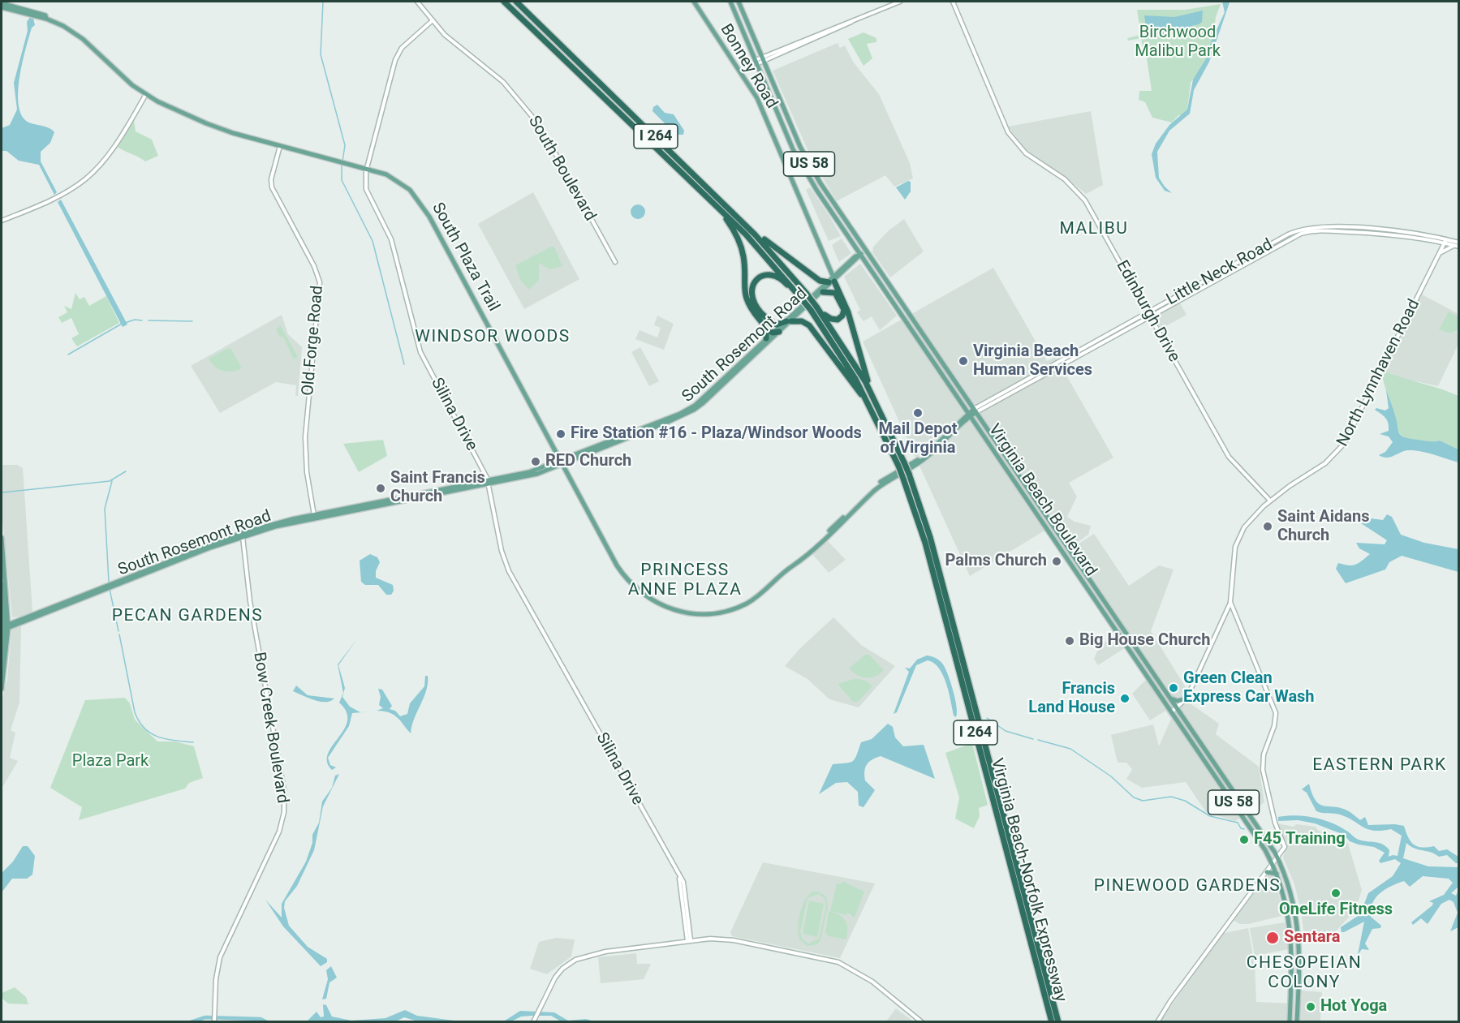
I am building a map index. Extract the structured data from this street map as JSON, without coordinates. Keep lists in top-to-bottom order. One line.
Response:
{"streets":{"highway":["I 264","Virginia Beach-Norfolk Expressway"],"main road":["Bonney Road","US 58","South Plaza Trail","South Rosemont Road","Virginia Beach Boulevard"],"street":["South Boulevard","Little Neck Road","Edinburgh Drive","Old Forge Road","North Lynnhaven Road","Silina Drive","Bow Creek Boulevard"]},"crossings":[["Bonney Road","South Rosemont Road"],["South Boulevard","Silina Drive"],["South Plaza Trail","Little Neck Road"],["South Plaza Trail","Old Forge Road"],["South Plaza Trail","South Rosemont Road"],["South Plaza Trail","Silina Drive"],["South Plaza Trail","Virginia Beach Boulevard"],["South Plaza Trail","Virginia Beach-Norfolk Expressway"],["Little Neck Road","Edinburgh Drive"],["Little Neck Road","North Lynnhaven Road"],["Little Neck Road","Virginia Beach Boulevard"],["Edinburgh Drive","North Lynnhaven Road"],["Old Forge Road","South Rosemont Road"],["South Rosemont Road","Silina Drive"],["South Rosemont Road","Bow Creek Boulevard"],["North Lynnhaven Road","Virginia Beach Boulevard"]],"districts":["MALIBU","WINDSOR WOODS","PRINCESS ANNE PLAZA","PECAN GARDENS","EASTERN PARK","PINEWOOD GARDENS","CHESOPEIAN COLONY"],"parks":["Birchwood Malibu Park","Plaza Park"],"places":["Virginia Beach Human Services","Mail Depot of Virginia","Fire Station #16 - Plaza/Windsor Woods","RED Church","Saint Francis Church","Saint Aidans Church","Palms Church","Big House Church","Green Clean Express Car Wash","Francis Land House","F45 Training","OneLife Fitness","Sentara","Hot Yoga"]}
